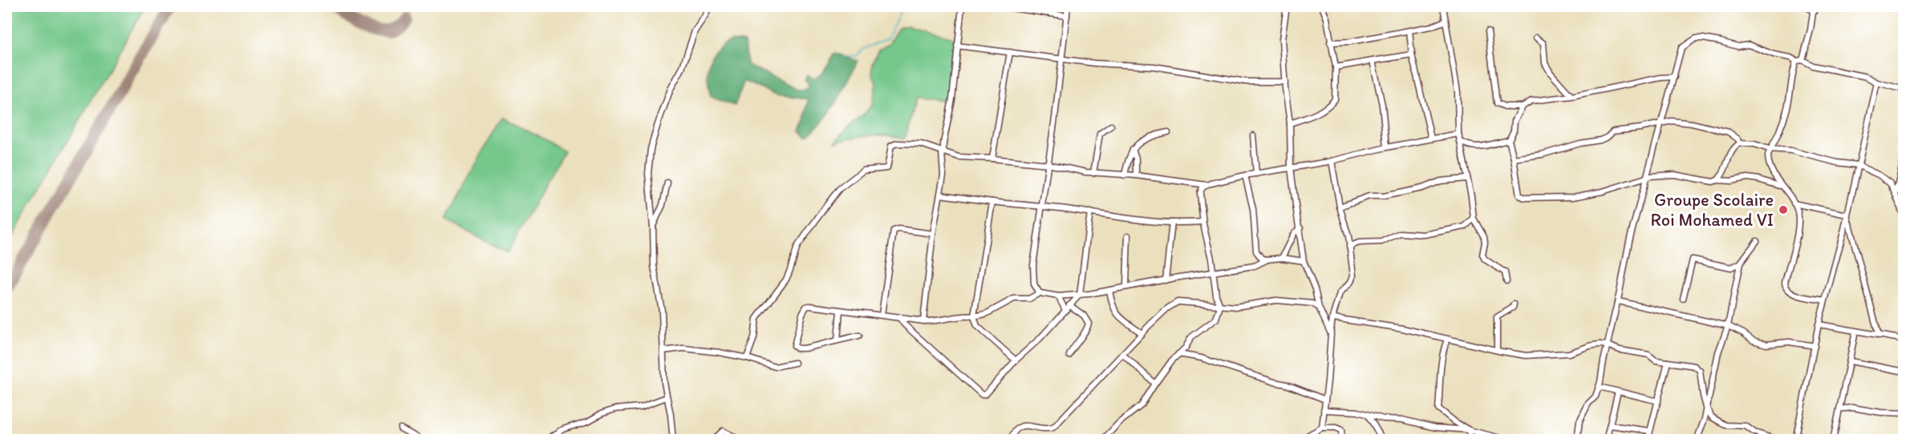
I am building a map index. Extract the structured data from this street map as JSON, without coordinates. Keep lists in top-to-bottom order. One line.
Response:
{"places":["Groupe Scolaire Roi Mohamed VI"]}
